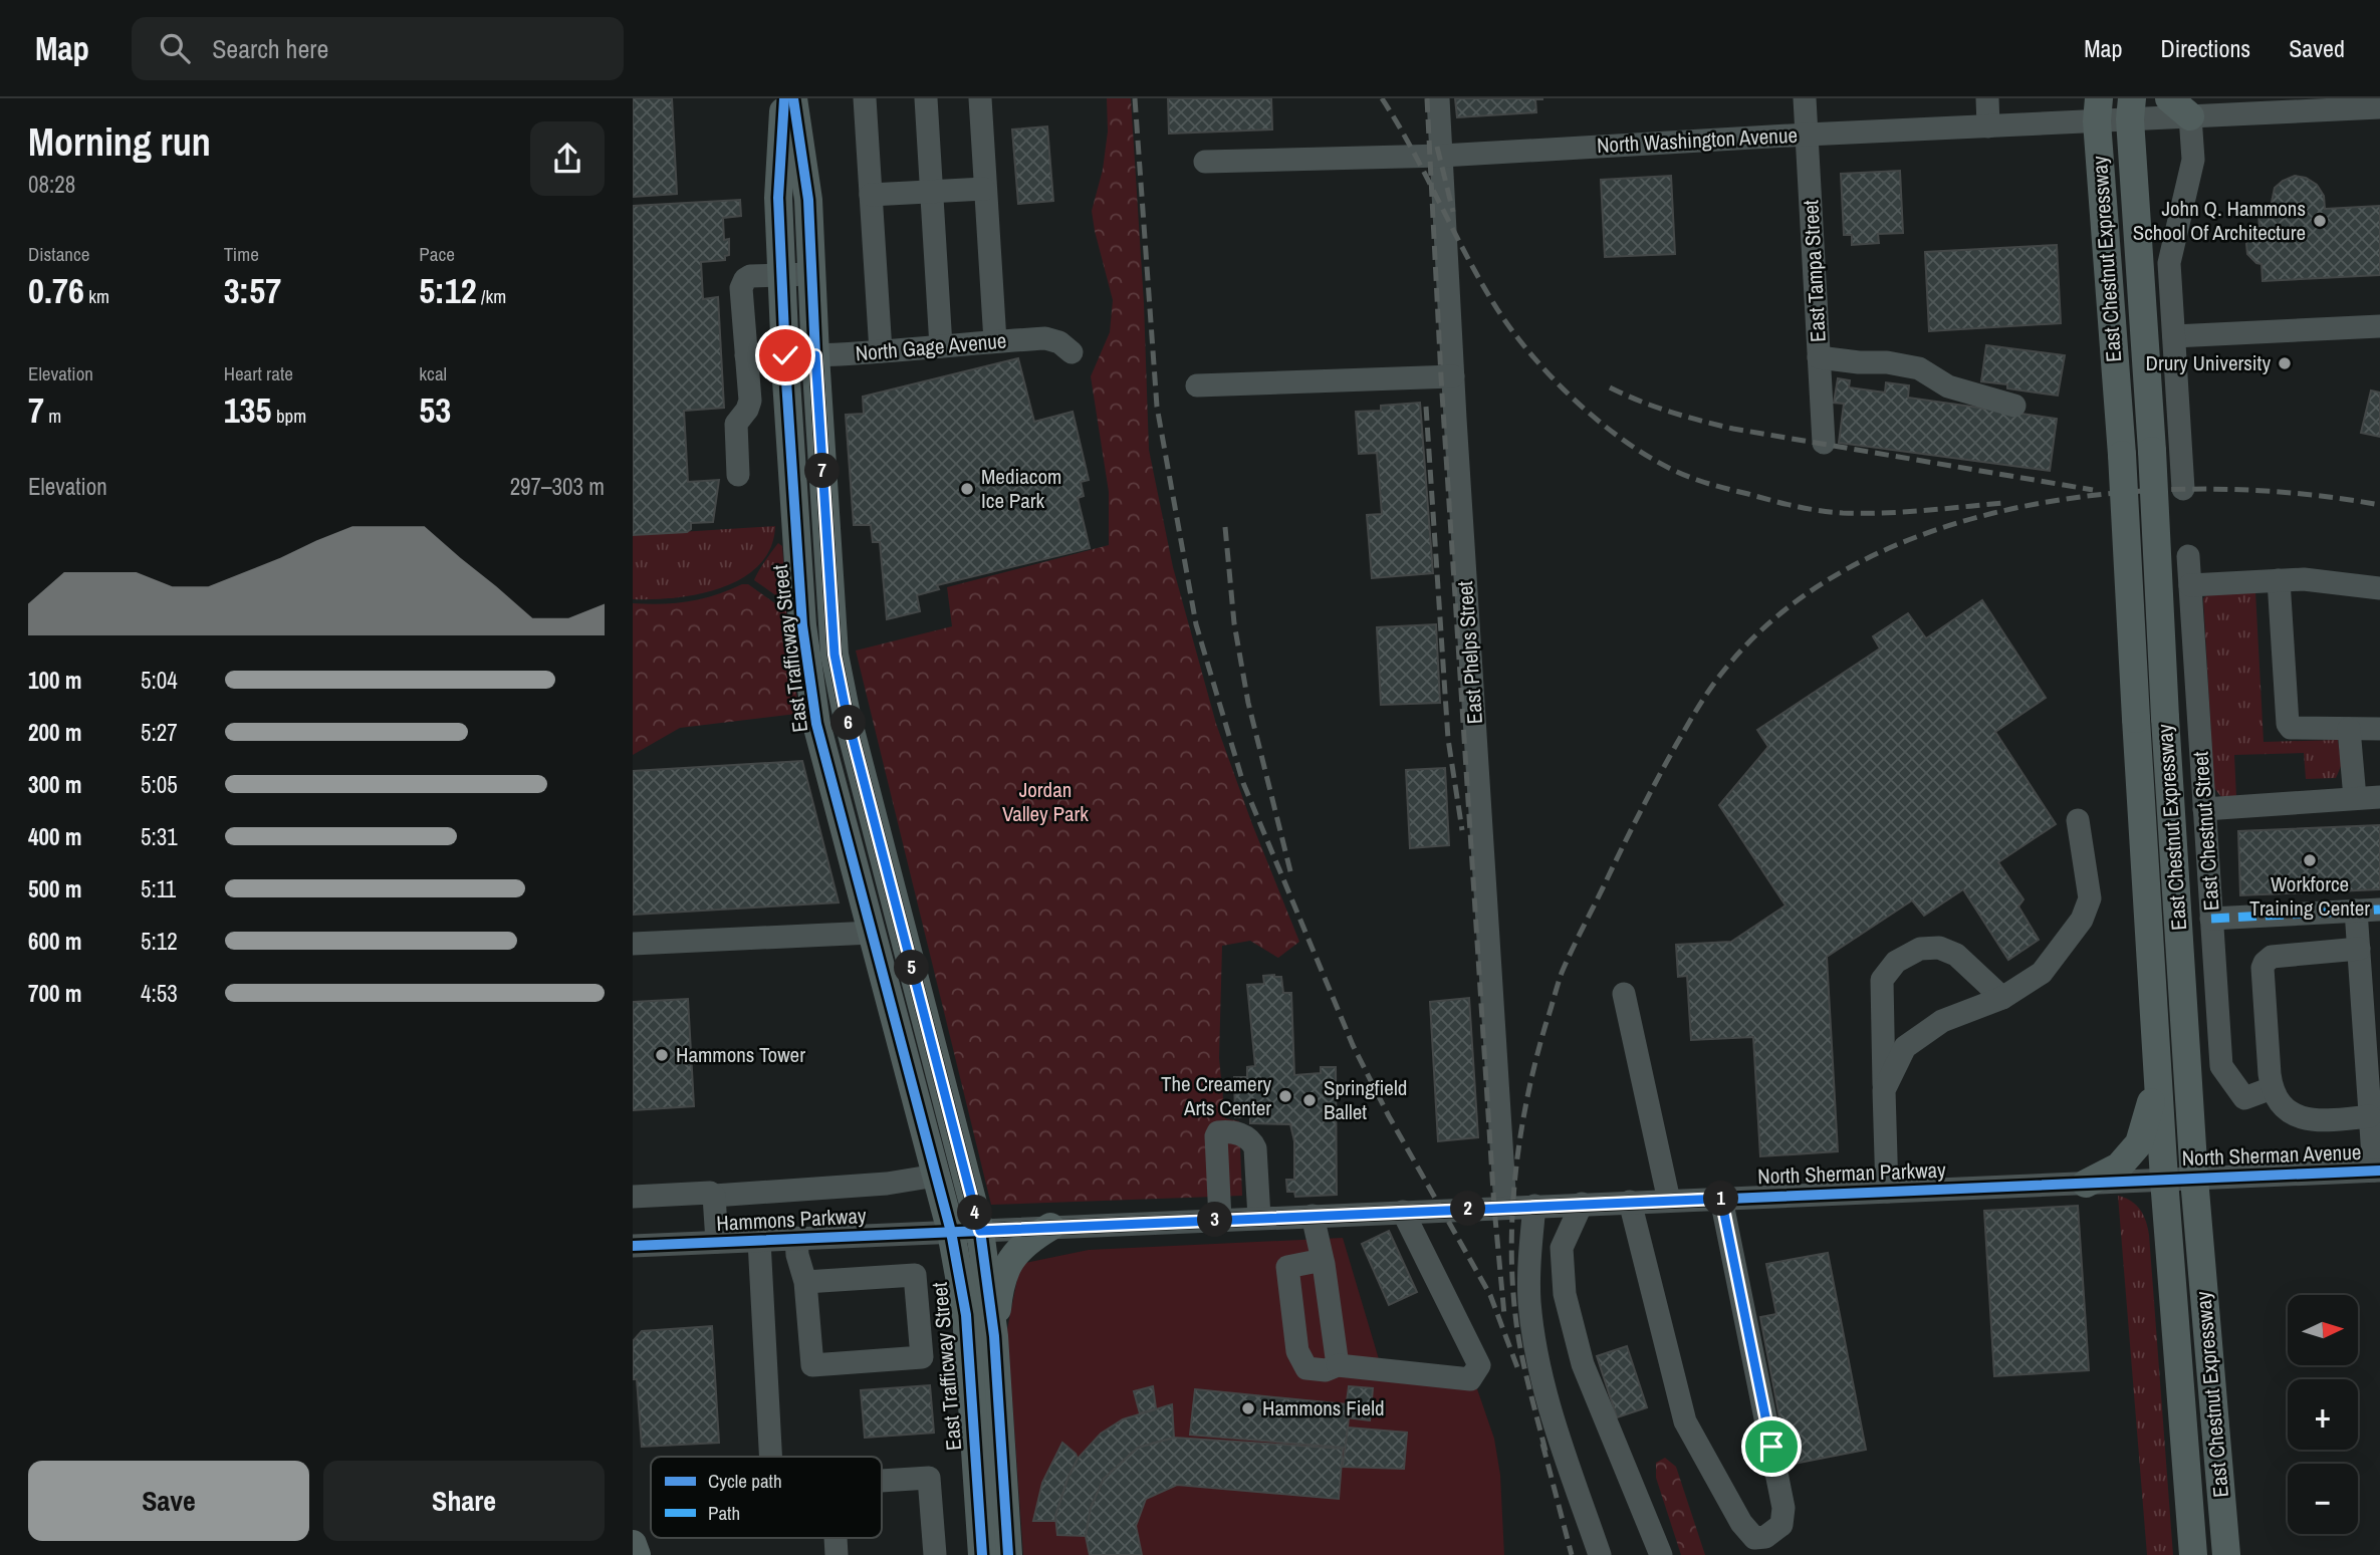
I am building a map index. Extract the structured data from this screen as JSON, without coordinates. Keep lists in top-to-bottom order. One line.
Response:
{"streets":{"main road":["East Chestnut Expressway","East Trafficway Street"],"street":["North Washington Avenue","East Tampa Street","North Gage Avenue","East Phelps Street","East Chestnut Street","North Sherman Avenue","North Sherman Parkway","Hammons Parkway"]},"crossings":[["North Washington Avenue","East Chestnut Expressway"],["North Washington Avenue","East Tampa Street"],["North Washington Avenue","East Phelps Street"],["East Chestnut Expressway","North Sherman Avenue"],["East Chestnut Expressway","North Sherman Parkway"],["North Gage Avenue","East Trafficway Street"],["East Trafficway Street","North Sherman Parkway"],["East Trafficway Street","Hammons Parkway"],["East Phelps Street","North Sherman Parkway"],["North Sherman Avenue","North Sherman Parkway"],["North Sherman Parkway","Hammons Parkway"]],"parks":["Jordan Valley Park"],"places":["John Q. Hammons School Of Architecture","Drury University","Mediacom Ice Park","Workforce Training Center","Hammons Tower","The Creamery Arts Center","Springfield Ballet","Hammons Field"],"legend":["Cycle path","Path"],"north":"right","page":{"header":"Map","search":"Search here","nav":["Map","Directions","Saved"],"heading":["Morning run","08:28"],"stats":[["Distance","0.76 km"],["Time","3:57"],["Pace","5:12 /km"],["Elevation","7 m"],["Heart rate","135 bpm"],["kcal","53"]],"pins":["7","6","5","1","2","4","3"],"chart":["Elevation","297–303 m"],"list":[{"name":"100 m","note":"5:04"},{"name":"200 m","note":"5:27"},{"name":"300 m","note":"5:05"},{"name":"400 m","note":"5:31"},{"name":"500 m","note":"5:11"},{"name":"600 m","note":"5:12"},{"name":"700 m","note":"4:53"}],"map_buttons":["+","−"],"buttons":["Save","Share"]}}
